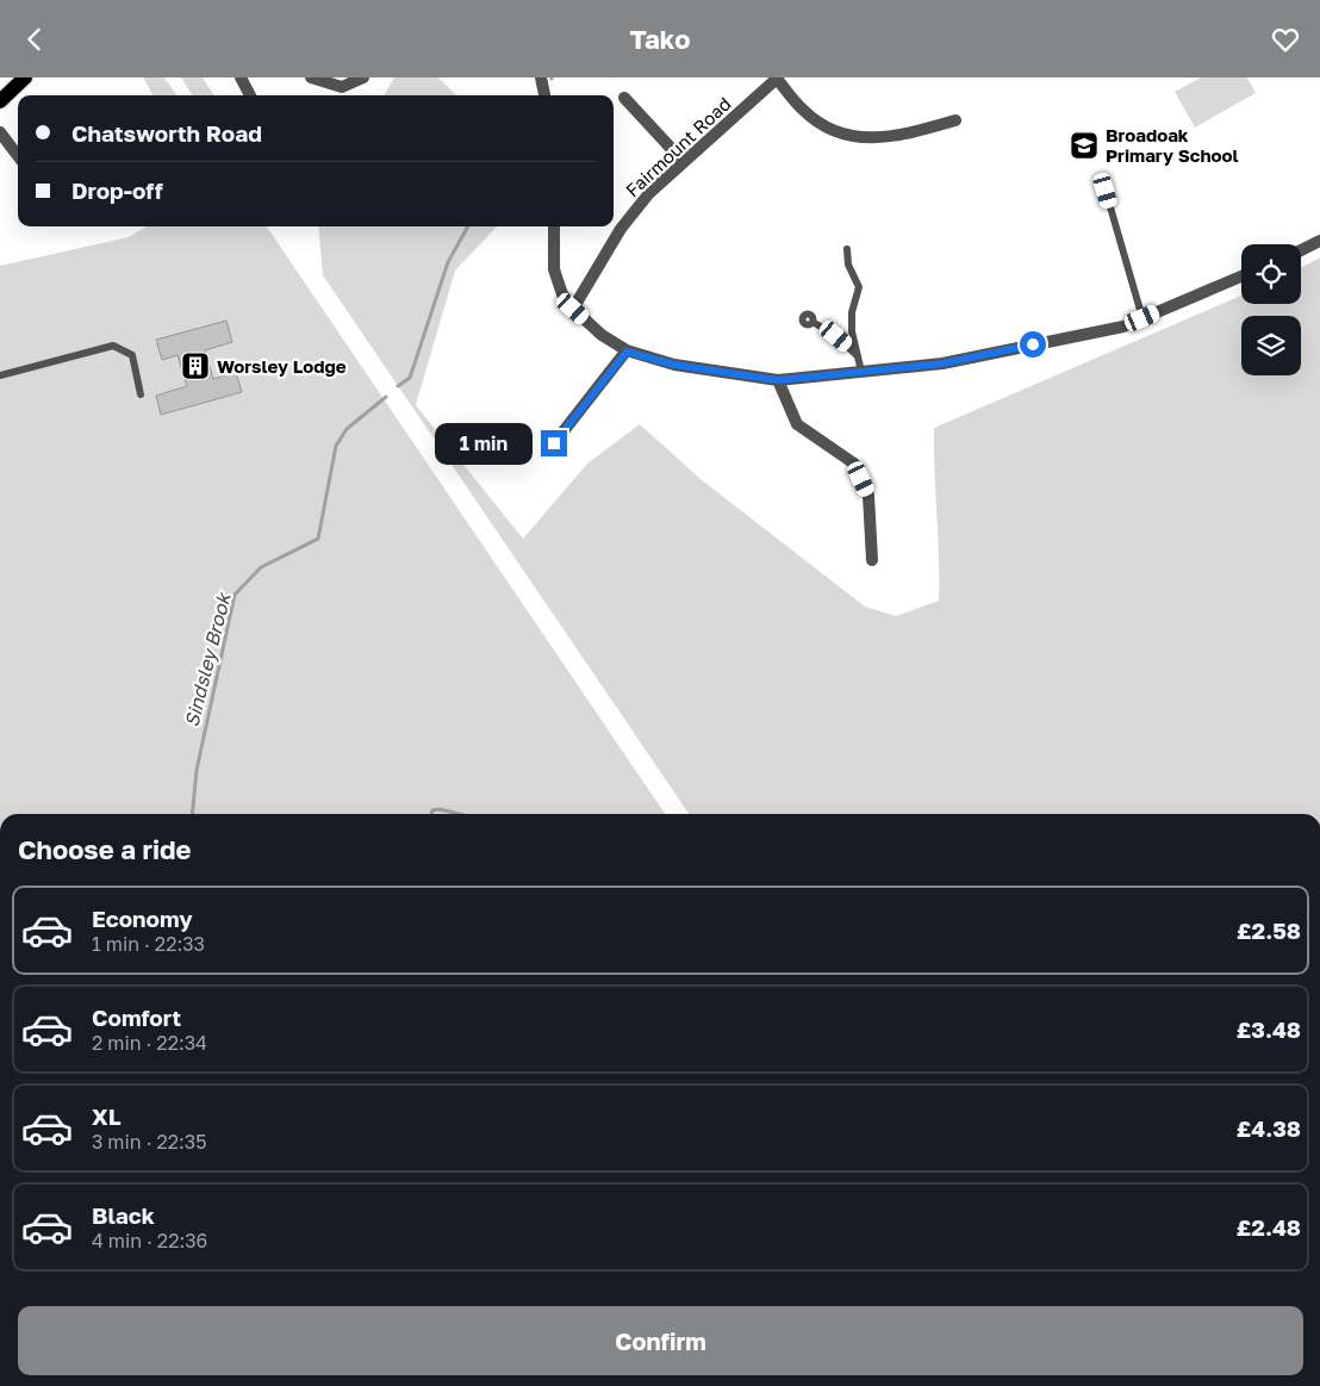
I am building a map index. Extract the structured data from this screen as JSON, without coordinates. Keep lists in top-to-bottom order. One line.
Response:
{"streets":{"street":["Fairmount Road"]},"water":["Sindsley Brook"],"places":{"school or university":["Broadoak Primary School"],"building":["Worsley Lodge"]},"page":{"header":"Tako","banner":["Chatsworth Road","Drop-off"],"bubble":"1 min","heading":"Choose a ride","list":[{"name":"Economy","note":"1 min · 22:33","value":"£2.58"},{"name":"Comfort","note":"2 min · 22:34","value":"£3.48"},{"name":"XL","note":"3 min · 22:35","value":"£4.38"},{"name":"Black","note":"4 min · 22:36","value":"£2.48"}],"buttons":"Confirm"}}
